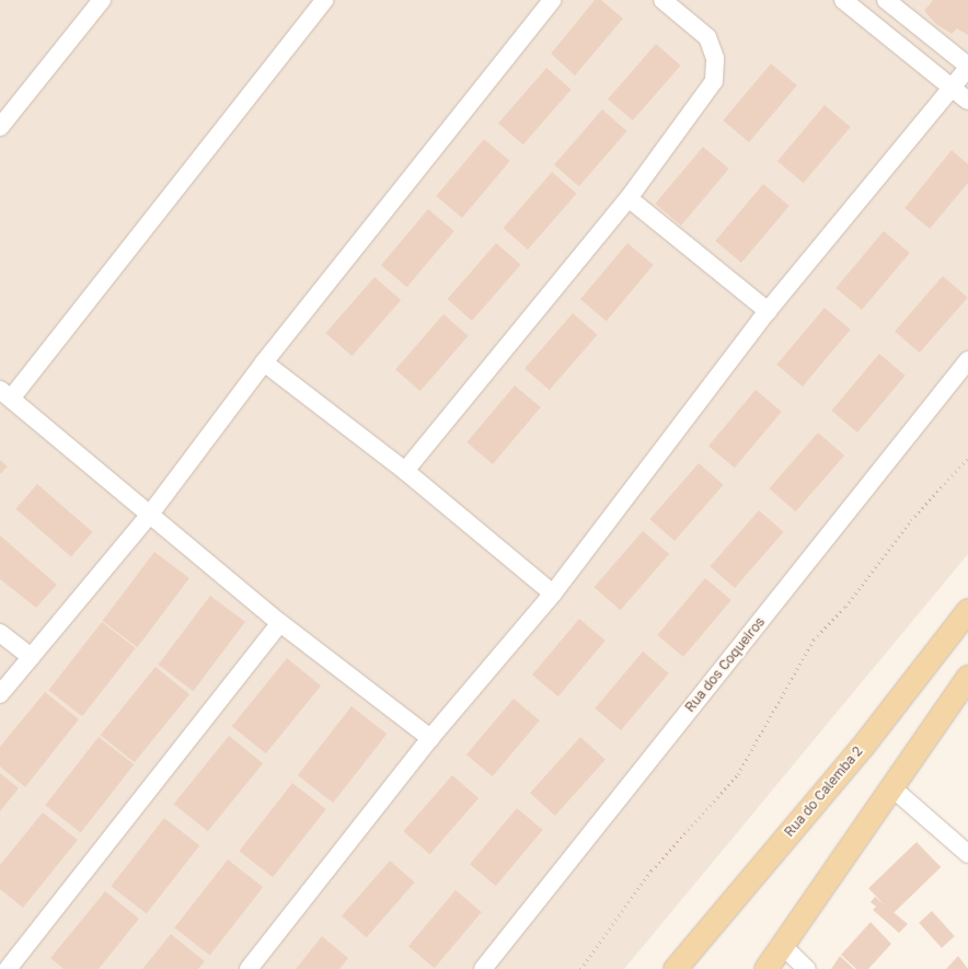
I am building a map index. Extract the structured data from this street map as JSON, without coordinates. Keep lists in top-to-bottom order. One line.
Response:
{"streets":{"main road":["Rua do Calemba 2"],"street":["Rua dos Coqueiros"]}}
